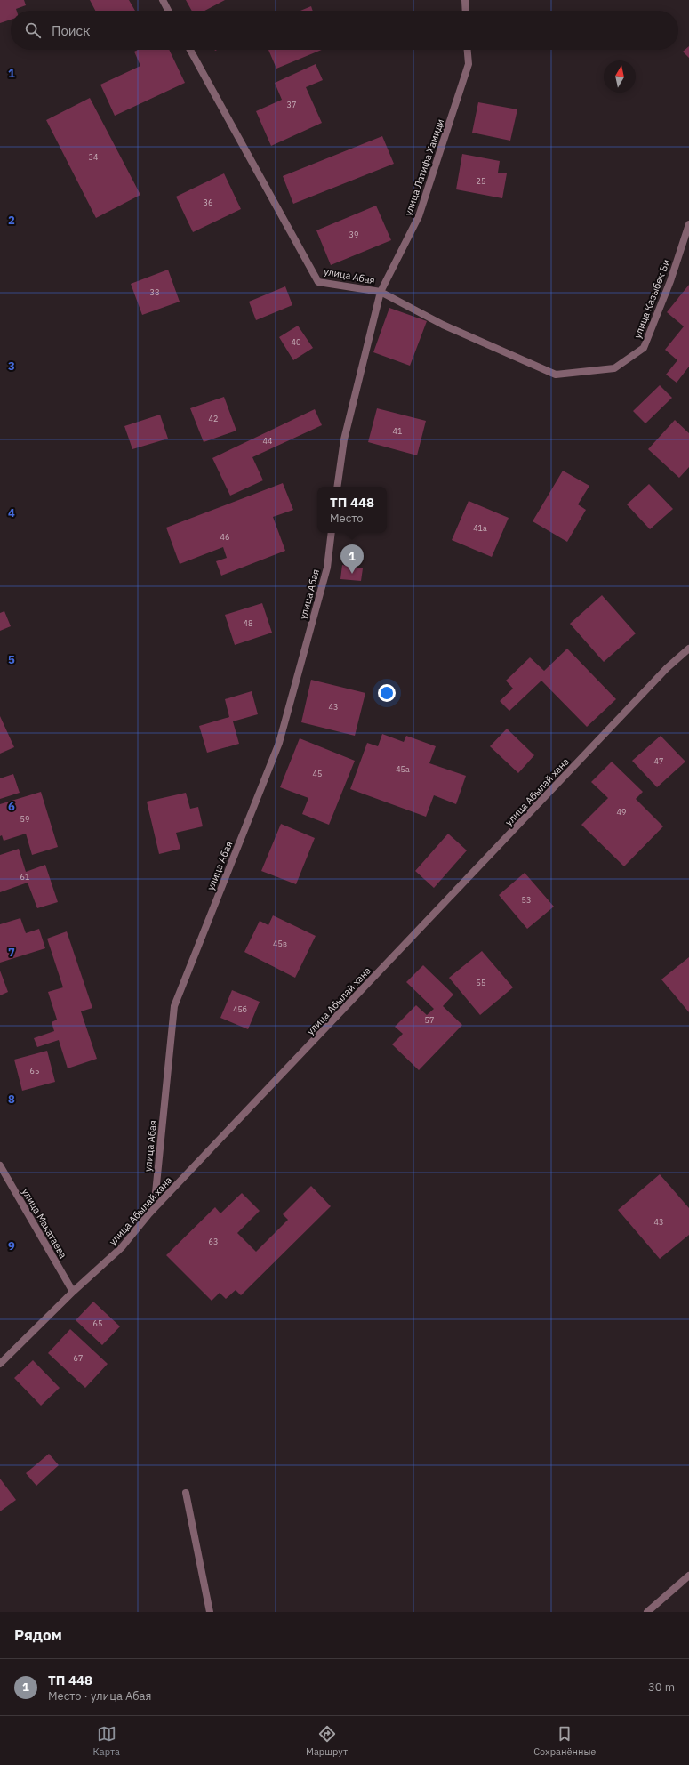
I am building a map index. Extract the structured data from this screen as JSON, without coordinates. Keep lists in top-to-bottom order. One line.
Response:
{"streets":{"street":["улица Латифа Хамиди","улица Абая","улица Казыбек Би","улица Абылай хана","улица Макатаева"]},"crossings":[["улица Латифа Хамиди","улица Абая"],["улица Латифа Хамиди","улица Казыбек Би"],["улица Абая","улица Казыбек Би"],["улица Абая","улица Абылай хана"],["улица Абылай хана","улица Макатаева"]],"house_numbers":["37","34","25","36","39","38","40","42","41","44","41а","46","48","43","47","45а","45","49","59","61","53","45в","55","45б","57","65","43","63","65","67"],"north":"top","page":{"search":"Поиск","popup":["ТП 448","Место"],"pins":"1","heading":"Рядом","list":[{"mark":"1","name":"ТП 448","note":"Место · улица Абая","value":"30 m"}],"nav":["Карта","Маршрут","Сохранённые"]},"grid":{"rows":["1","2","3","4","5","6","7","8","9"]}}
